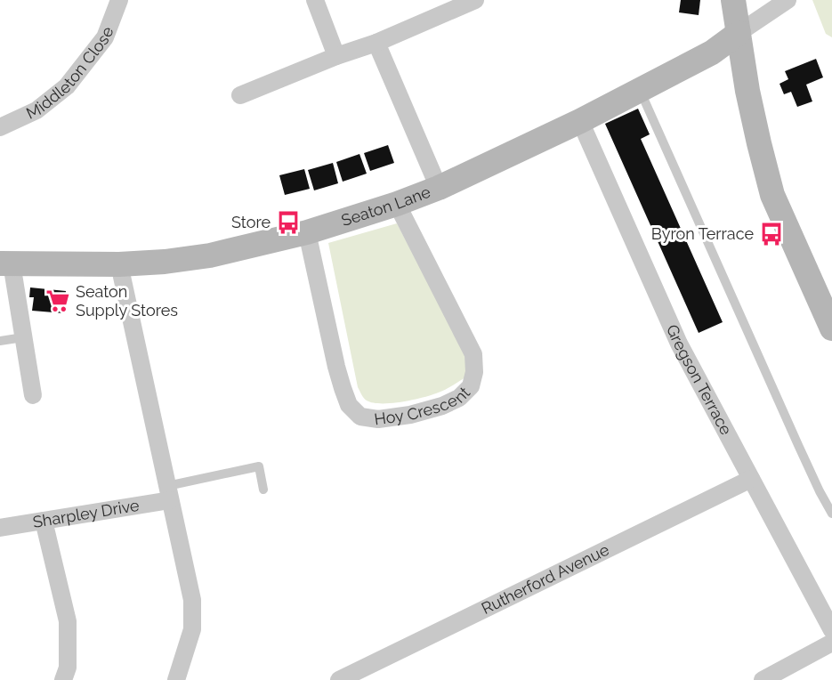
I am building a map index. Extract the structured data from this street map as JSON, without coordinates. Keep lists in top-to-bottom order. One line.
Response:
{"streets":{"main road":["Seaton Lane"],"street":["Middleton Close","Gregson Terrace","Hoy Crescent","Sharpley Drive","Rutherford Avenue"]},"crossings":[["Seaton Lane","Gregson Terrace"],["Seaton Lane","Hoy Crescent"],["Gregson Terrace","Rutherford Avenue"]],"places":{"bus stop":["Store","Byron Terrace"],"supermarket":["Seaton Supply Stores"]}}
